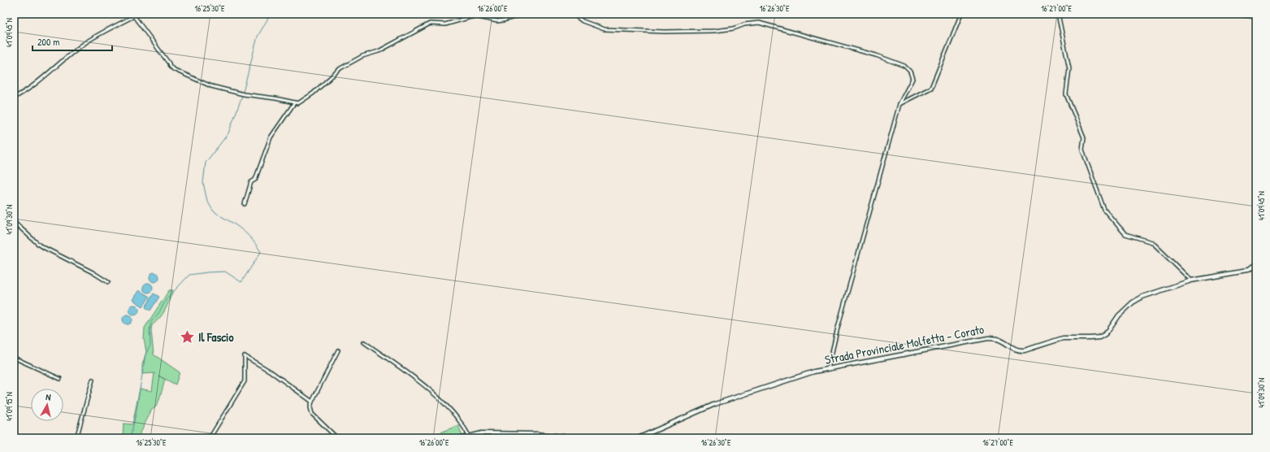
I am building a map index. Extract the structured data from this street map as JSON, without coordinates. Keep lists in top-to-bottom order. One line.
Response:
{"streets":{"street":["Strada Provinciale Molfetta - Corato"]},"places":{"place":["Il Fascio"]},"scale_bar":"200 m","north":"top","coordinates":["16°25'30\"E","16°26'00\"E","16°26'30\"E","16°27'00\"E","41°09'45\"N","41°09'30\"N","41°09'15\"N"]}
